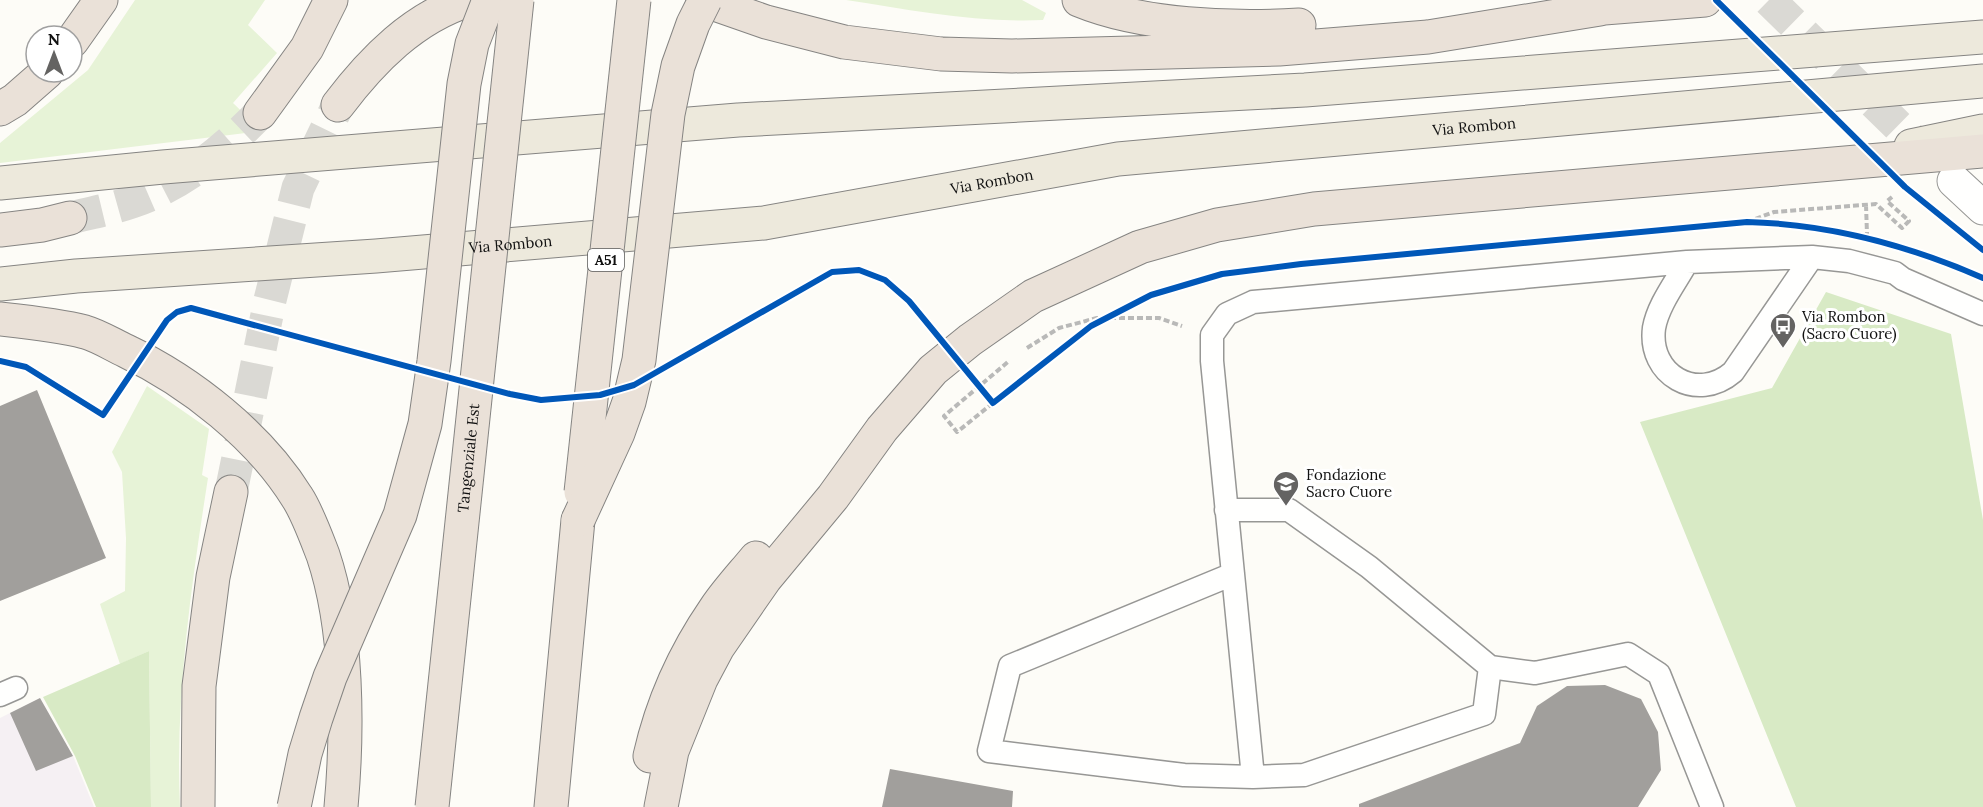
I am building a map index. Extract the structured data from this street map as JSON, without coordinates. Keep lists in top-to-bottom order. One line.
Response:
{"streets":{"highway":["A51","Tangenziale Est"],"main road":["Via Rombon"]},"places":{"bus stop":["Via Rombon (Sacro Cuore)"],"school or university":["Fondazione Sacro Cuore"]},"north":"top"}
